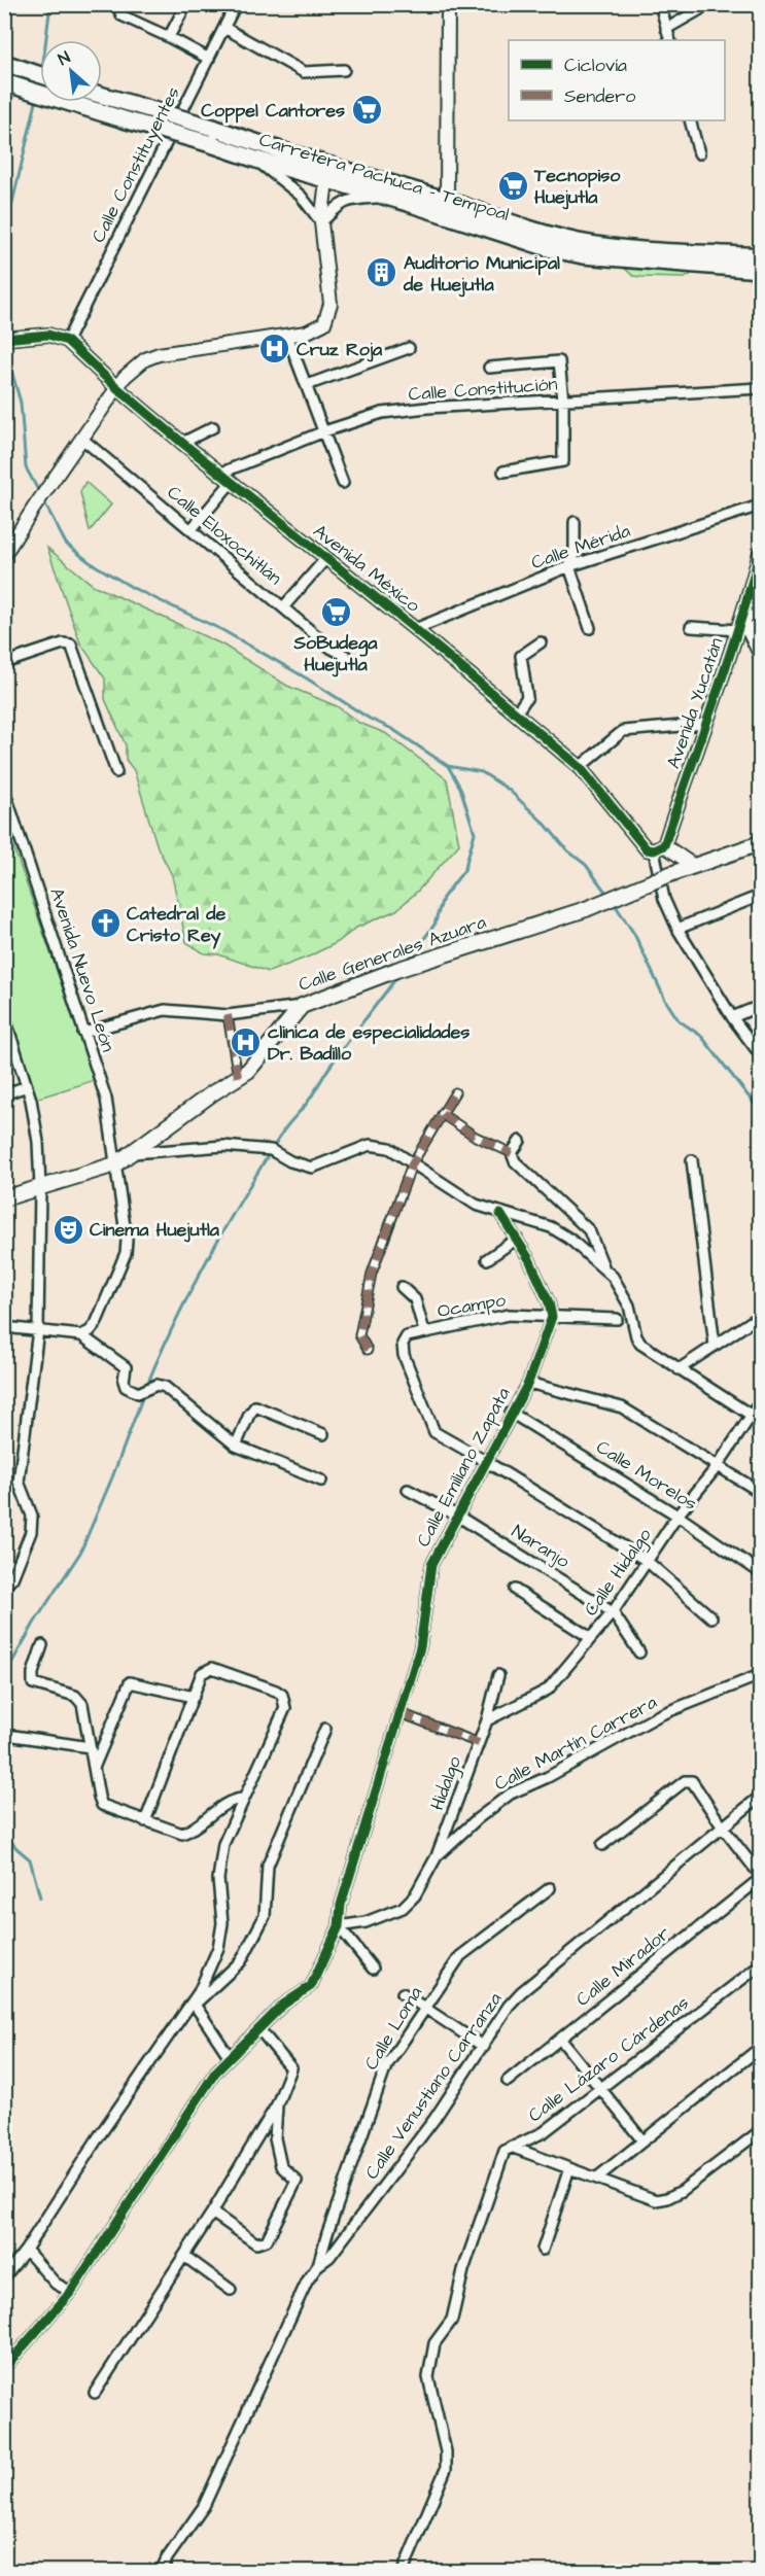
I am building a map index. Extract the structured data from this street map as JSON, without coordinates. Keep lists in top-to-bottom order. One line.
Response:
{"streets":{"main road":["Carretera Pachuca - Tempoal","Calle Generales Azuara"],"street":["Calle Constituyentes","Calle Constitución","Calle Eloxochitlán","Calle Mérida","Avenida México","Avenida Yucatán","Avenida Nuevo León","Ocampo","Calle Emiliano Zapata","Calle Morelos","Naranjo","Calle Hidalgo","Calle Martín Carrera","Hidalgo","Calle Mirador","Calle Loma","Calle Lázaro Cárdenas","Calle Venustiano Carranza"]},"crossings":[["Calle Constituyentes","Avenida México"],["Calle Constitución","Avenida México"],["Calle Mérida","Avenida México"],["Avenida México","Avenida Yucatán"],["Avenida México","Calle Generales Azuara"],["Calle Generales Azuara","Avenida Nuevo León"],["Ocampo","Calle Emiliano Zapata"],["Calle Emiliano Zapata","Calle Morelos"],["Calle Emiliano Zapata","Naranjo"],["Calle Emiliano Zapata","Calle Martín Carrera"],["Calle Morelos","Calle Hidalgo"],["Naranjo","Calle Hidalgo"],["Calle Hidalgo","Hidalgo"],["Calle Martín Carrera","Hidalgo"],["Calle Loma","Calle Venustiano Carranza"]],"places":{"supermarket":["Coppel Cantores","Tecnopiso Huejutla","SoBudega Huejutla"],"building":["Auditorio Municipal de Huejutla"],"hospital":["Cruz Roja","clinica de especialidades Dr. Badillo"],"church":["Catedral de Cristo Rey"],"theatre":["Cinema Huejutla"]},"legend":["Ciclovía","Sendero"],"north":"top left"}
